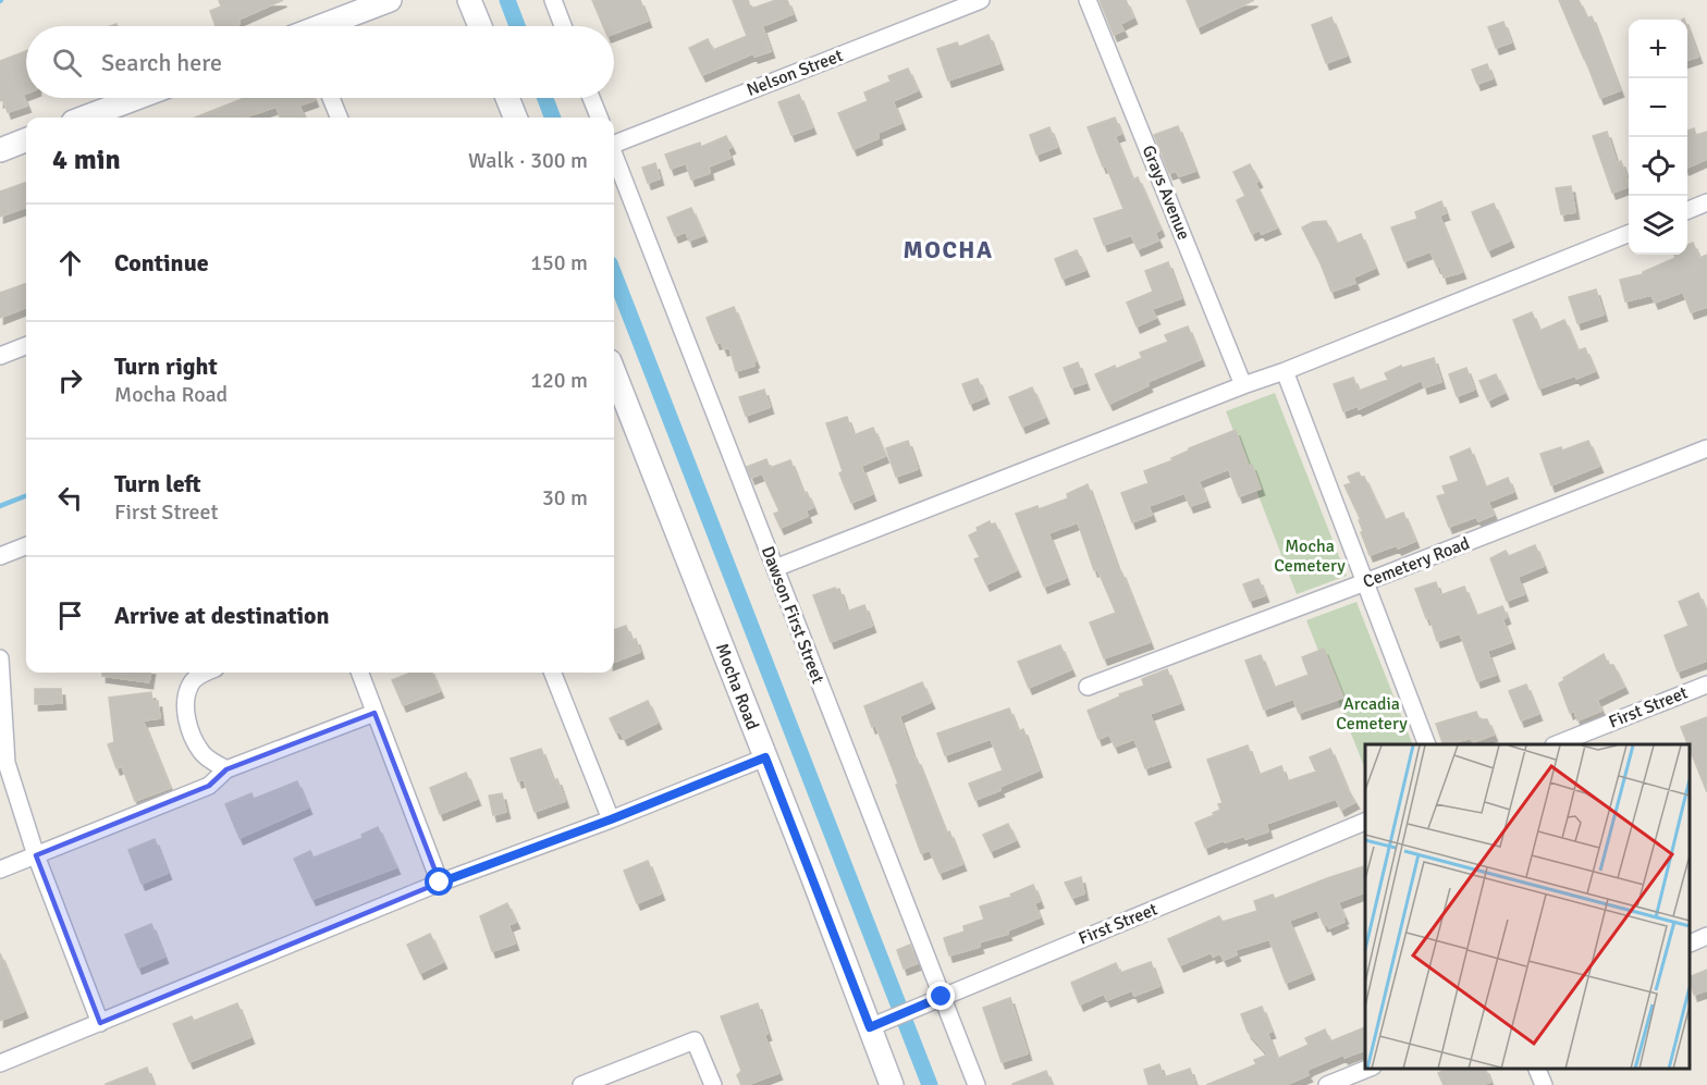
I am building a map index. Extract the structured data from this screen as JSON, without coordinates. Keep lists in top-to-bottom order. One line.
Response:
{"streets":{"street":["Nelson Street","Grays Avenue","Cemetery Road","Dawson First Street","Mocha Road","First Street"]},"crossings":[["Dawson First Street","First Street"],["Mocha Road","First Street"]],"districts":["MOCHA"],"parks":["Mocha Cemetery","Arcadia Cemetery"],"page":{"map_buttons":["+","−"],"search":"Search here","heading":["4 min","Walk · 300 m"],"list":[["Continue","150 m"],["Turn right","Mocha Road","120 m"],["Turn left","First Street","30 m"],"Arrive at destination"]}}
